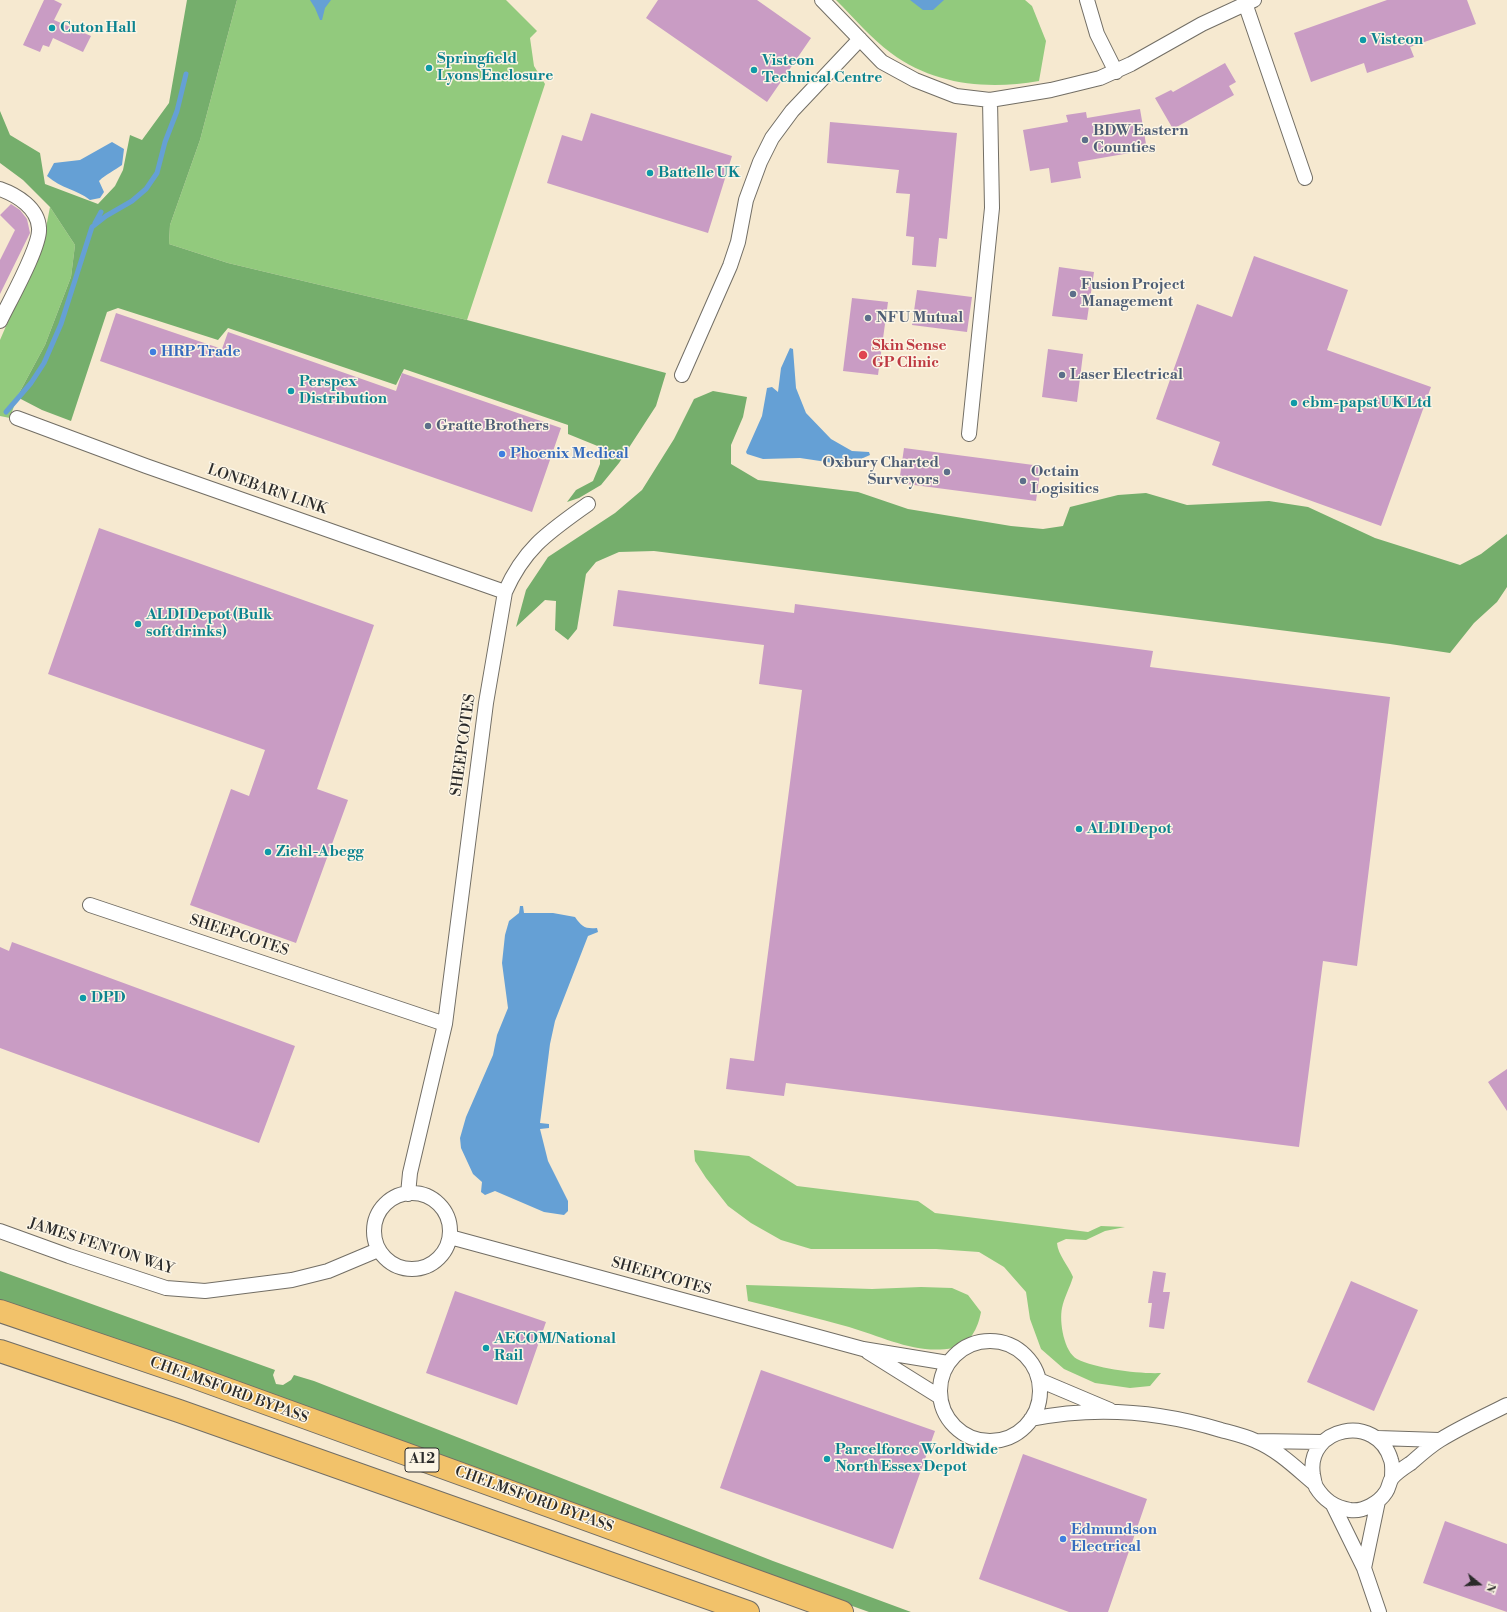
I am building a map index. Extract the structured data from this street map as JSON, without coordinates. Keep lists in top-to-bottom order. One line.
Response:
{"streets":{"highway":["CHELMSFORD BYPASS","A12"],"street":["LONEBARN LINK","SHEEPCOTES","JAMES FENTON WAY"]},"crossings":[["LONEBARN LINK","SHEEPCOTES"],["SHEEPCOTES","JAMES FENTON WAY"]],"places":["Cuton Hall","Visteon","Springfield Lyons Enclosure","Visteon Technical Centre","BDW Eastern Counties","Battelle UK","Fusion Project Management","NFU Mutual","HRP Trade","Skin Sense GP Clinic","Laser Electrical","Perspex Distribution","ebm-papst UK Ltd","Gratte Brothers","Phoenix Medical","Oxbury Charted Surveyors","Octain Logisitics","ALDI Depot (Bulk soft drinks)","ALDI Depot","Ziehl-Abegg","DPD","AECOM/National Rail","Parcelforce Worldwide North Essex Depot","Edmundson Electrical"],"north":"right"}
